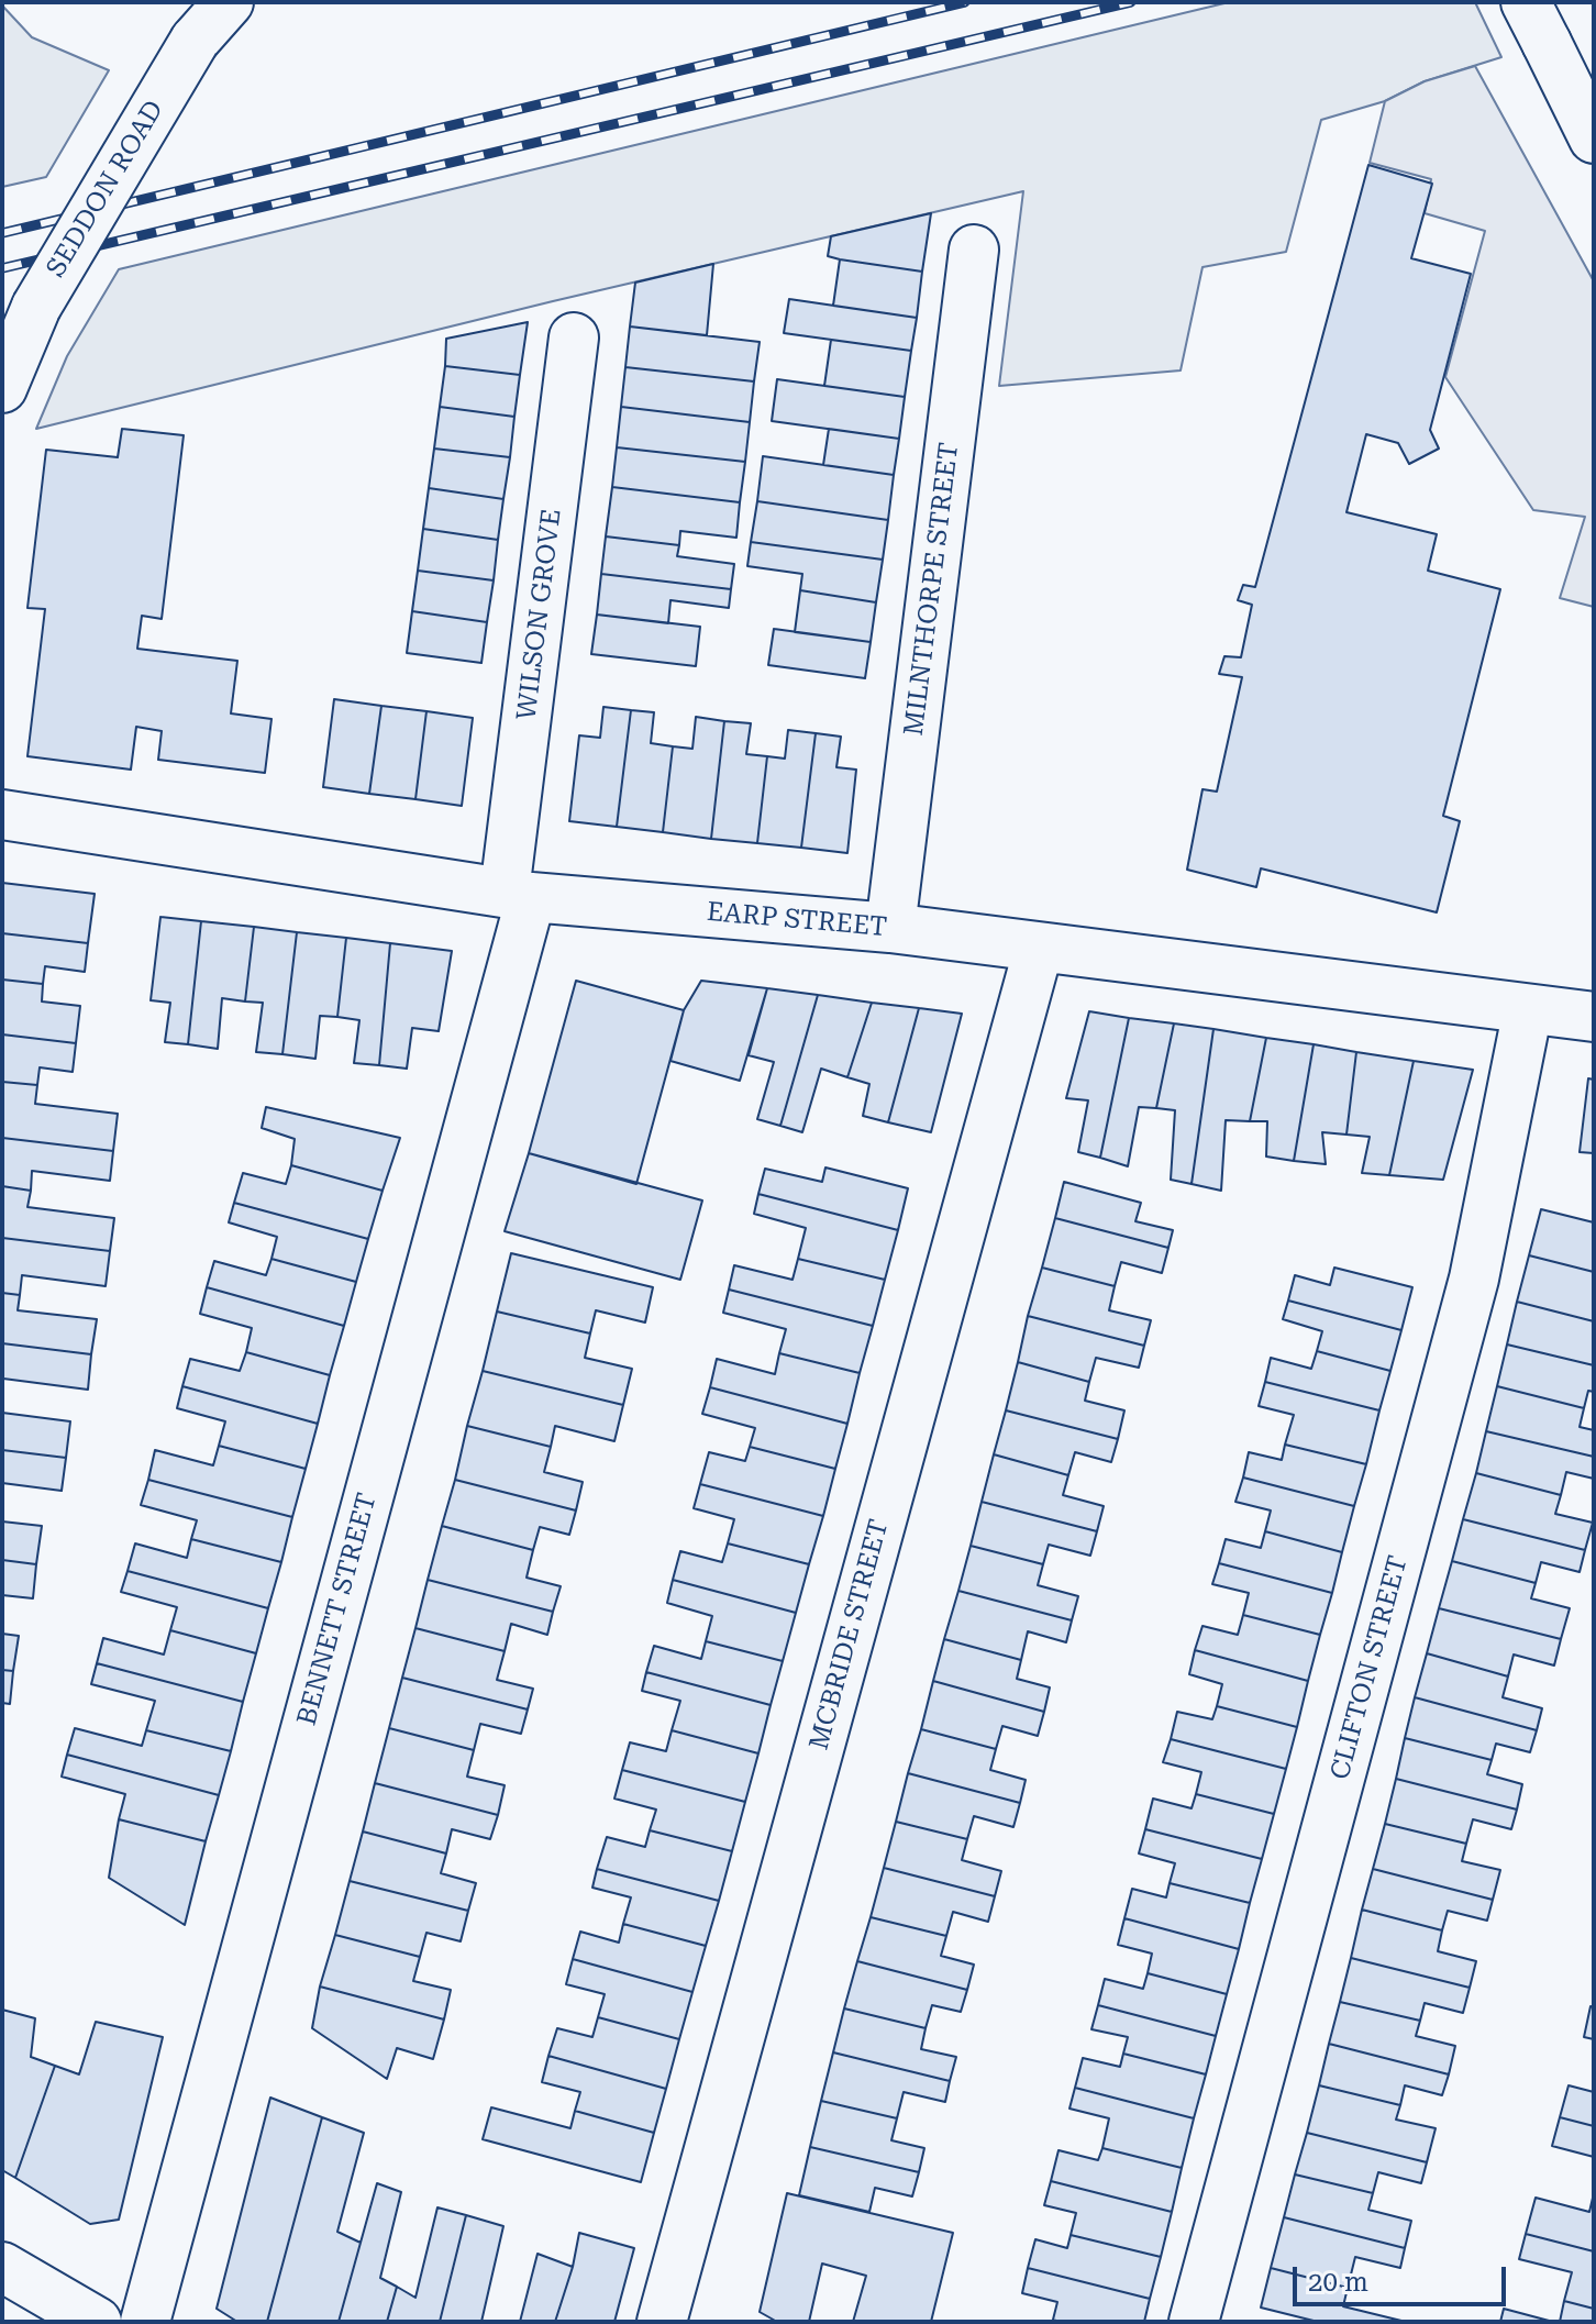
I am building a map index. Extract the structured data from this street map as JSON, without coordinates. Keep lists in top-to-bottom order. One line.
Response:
{"streets":{"street":["SEDDON ROAD","MILNTHORPE STREET","WILSON GROVE","EARP STREET","BENNETT STREET","MCBRIDE STREET","CLIFTON STREET"]},"crossings":[["MILNTHORPE STREET","EARP STREET"],["WILSON GROVE","EARP STREET"],["WILSON GROVE","BENNETT STREET"],["EARP STREET","BENNETT STREET"],["EARP STREET","MCBRIDE STREET"],["EARP STREET","CLIFTON STREET"]],"scale_bar":"20 m"}
